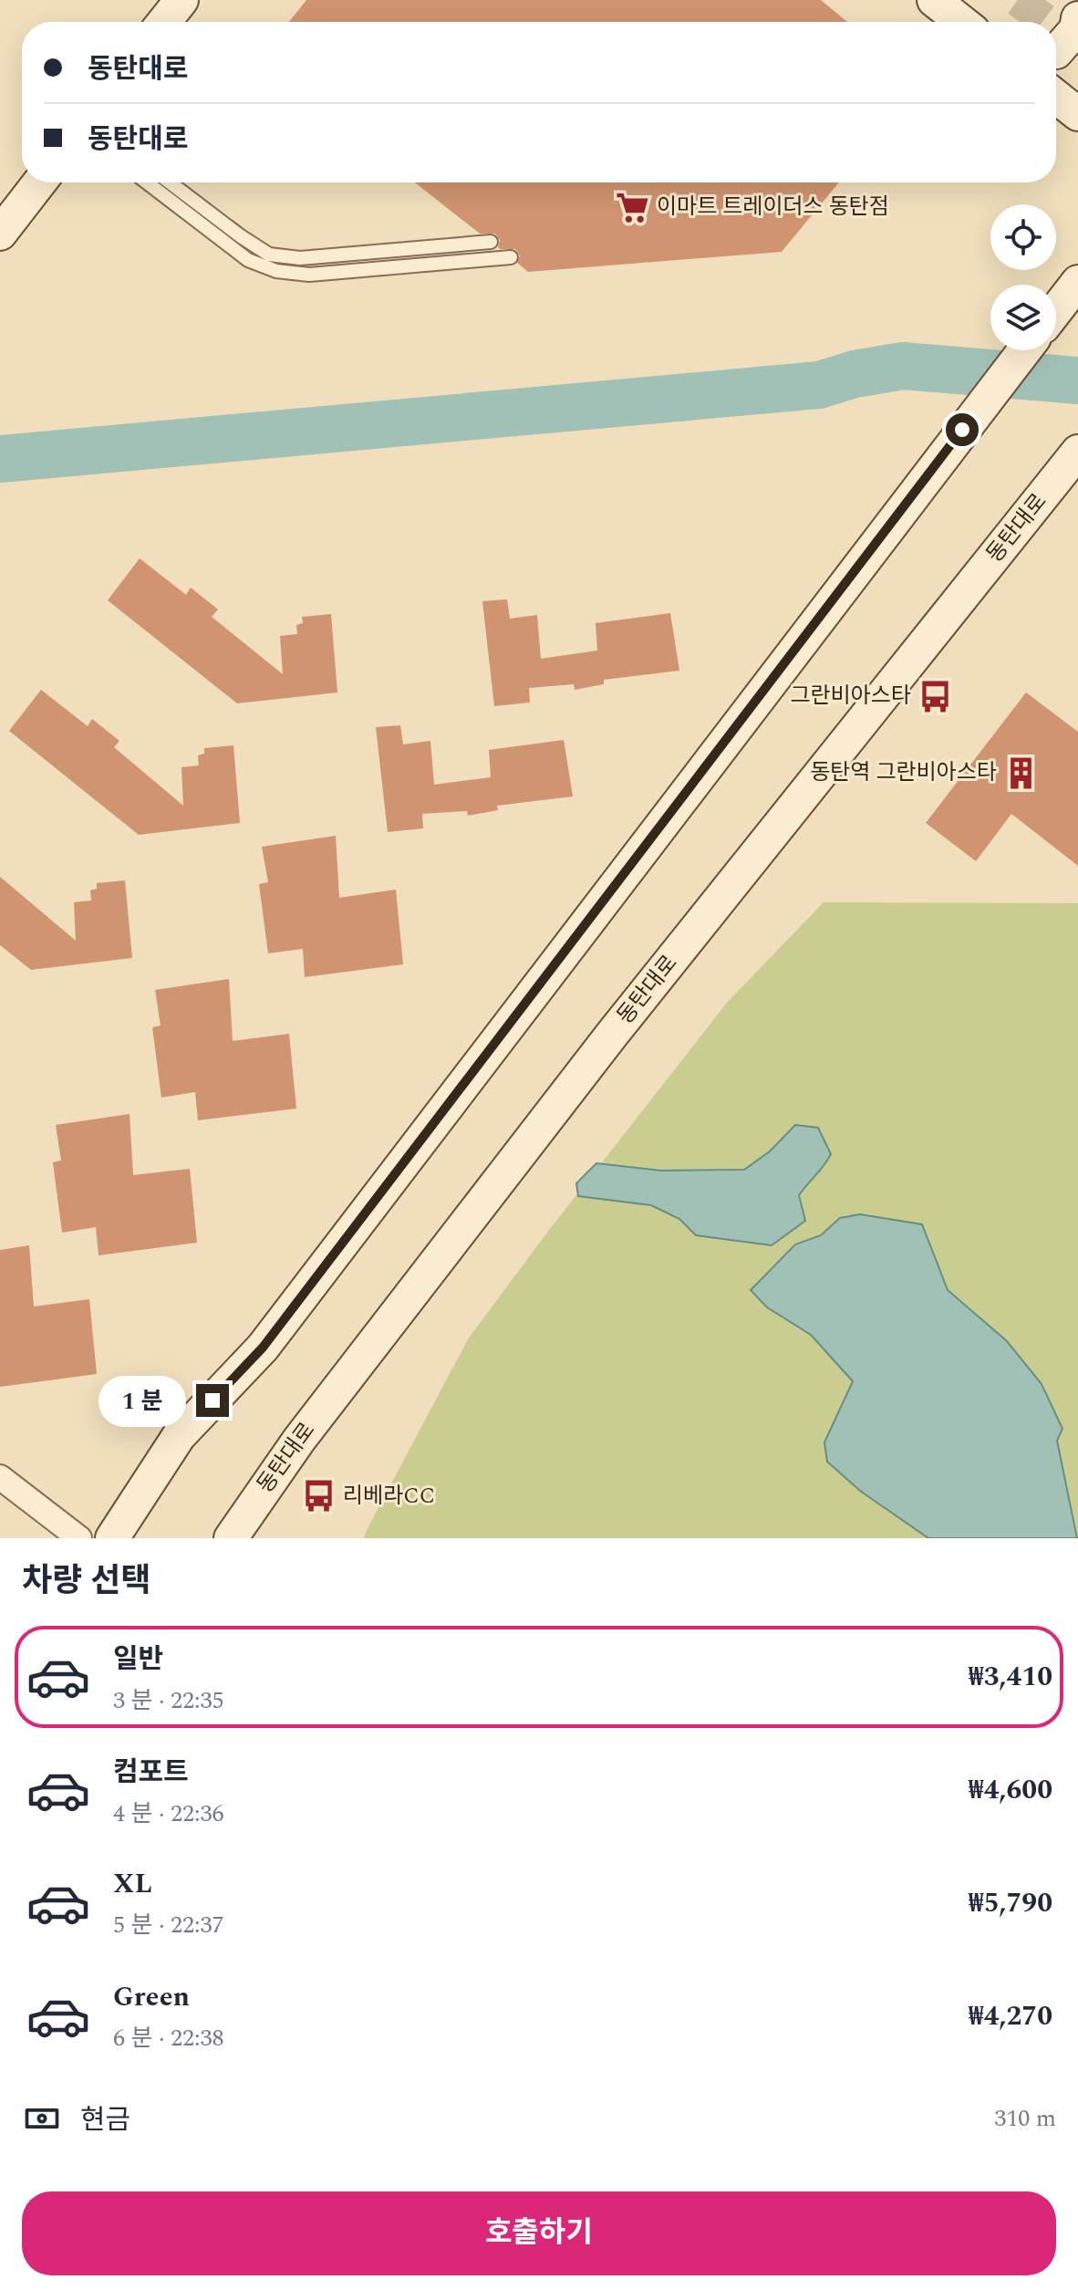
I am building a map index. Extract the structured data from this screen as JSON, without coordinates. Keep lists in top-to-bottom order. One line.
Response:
{"streets":{"main road":["동탄대로"]},"places":{"supermarket":["이마트 트레이더스 동탄점"],"bus stop":["그란비아스타","리베라CC"],"building":["동탄역 그란비아스타"]},"page":{"banner":["동탄대로","동탄대로"],"bubble":"1 분","heading":"차량 선택","list":[{"name":"일반","note":"3 분 · 22:35","value":"₩3,410"},{"name":"컴포트","note":"4 분 · 22:36","value":"₩4,600"},{"name":"XL","note":"5 분 · 22:37","value":"₩5,790"},{"name":"Green","note":"6 분 · 22:38","value":"₩4,270"}],"pay":["현금","310 m"],"buttons":"호출하기"}}
